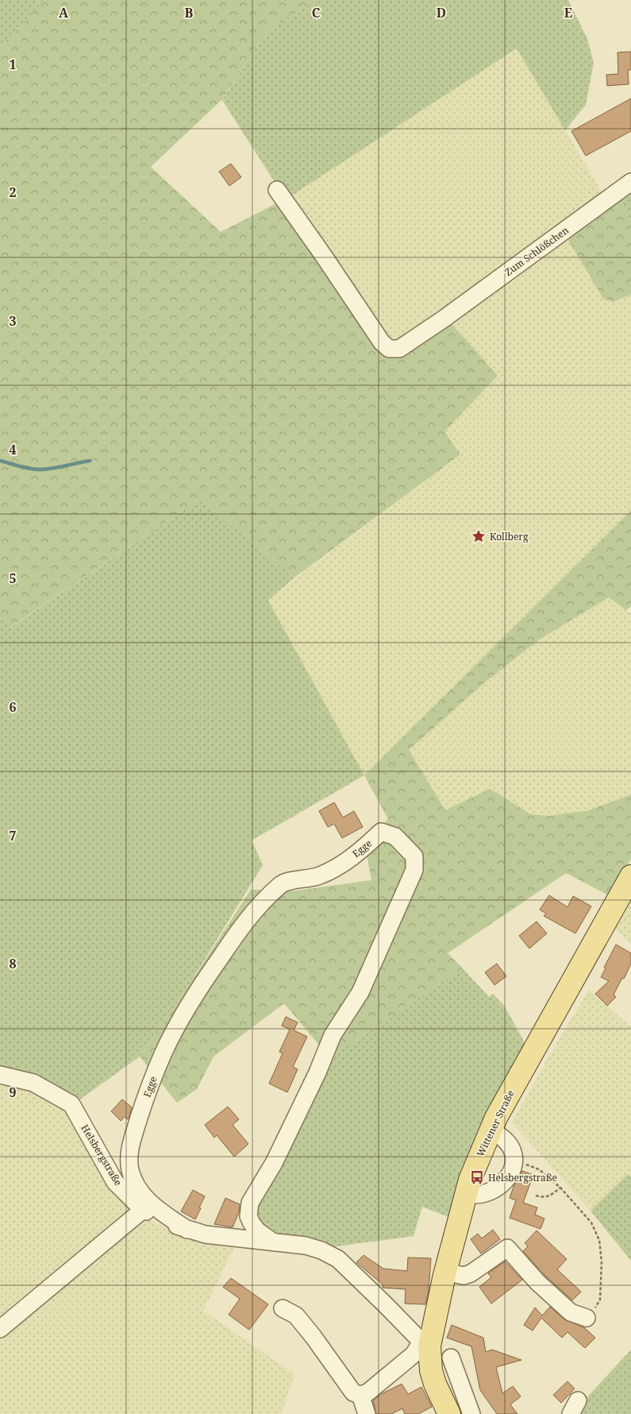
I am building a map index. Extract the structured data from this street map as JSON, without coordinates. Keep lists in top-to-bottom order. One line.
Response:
{"streets":{"main road":["Wittener Straße"],"street":["Zum Schlößchen","Egge","Helsbergstraße"]},"crossings":[["Egge","Helsbergstraße"],["Wittener Straße","Helsbergstraße"]],"places":{"place":["Kollberg"],"bus stop":["Helsbergstraße"]},"grid":{"columns":["A","B","C","D","E"],"rows":["1","2","3","4","5","6","7","8","9"]}}
